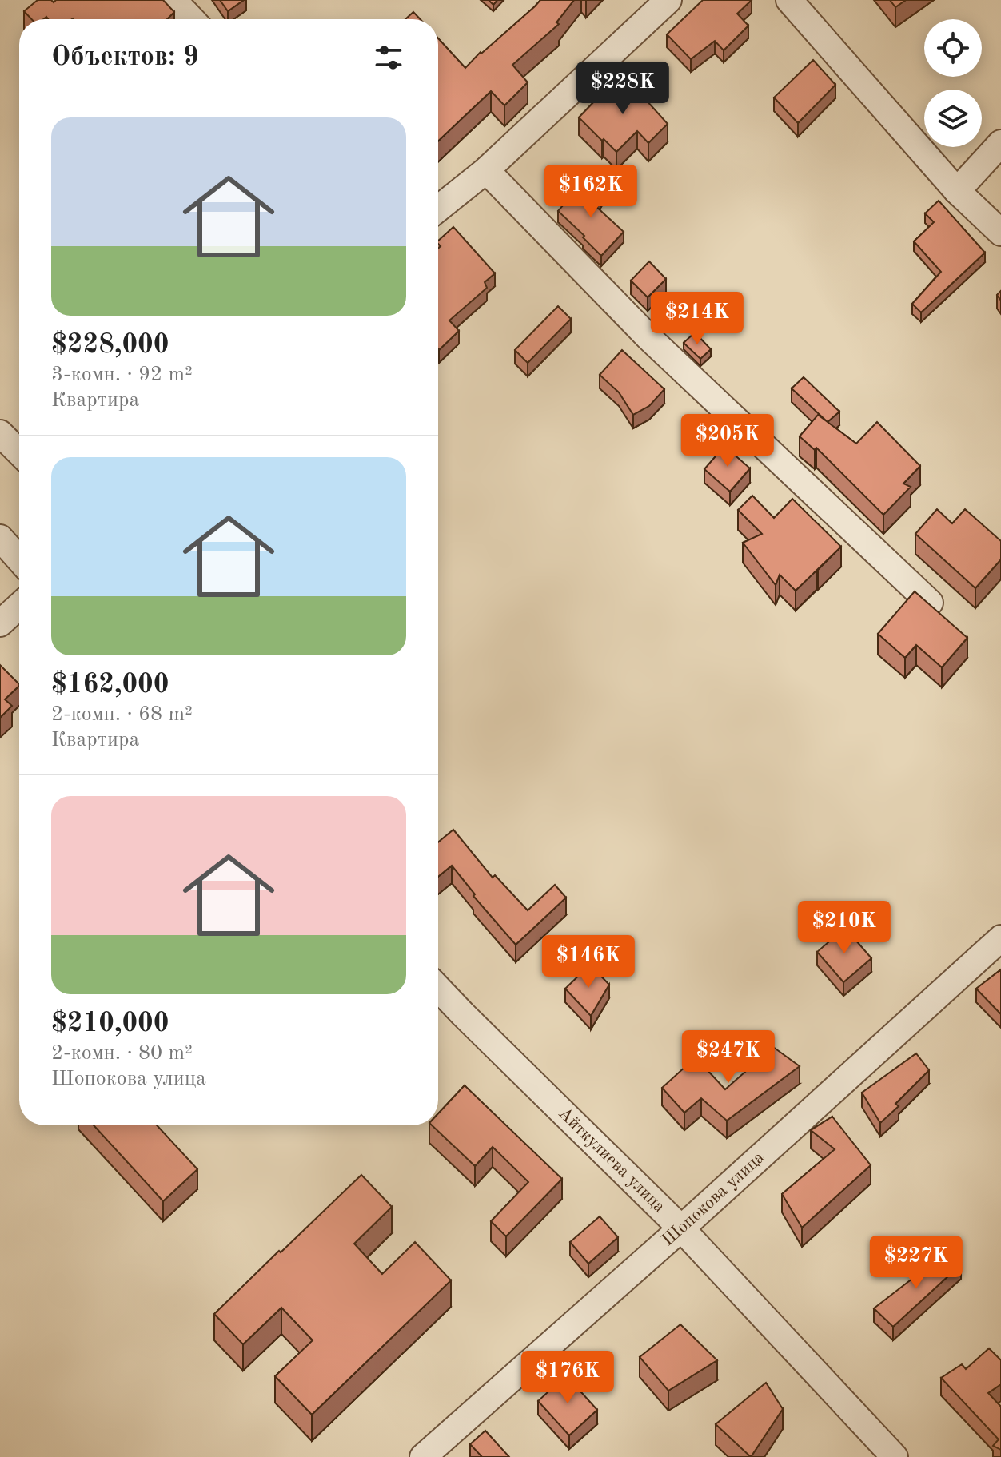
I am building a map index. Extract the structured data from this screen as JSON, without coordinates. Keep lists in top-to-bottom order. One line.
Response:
{"streets":{"street":["Айткулиева улица","Шопокова улица"]},"crossings":[["Айткулиева улица","Шопокова улица"]],"page":{"heading":"Объектов: 9","price":["$228K","$162K","$214K","$205K","$210K","$146K","$247K","$227K","$176K"],"list":[{"name":"$228,000","note":"3-комн. · 92 m² · Квартира"},{"name":"$162,000","note":"2-комн. · 68 m² · Квартира"},{"name":"$210,000","note":"2-комн. · 80 m² · Шопокова улица"}]}}
